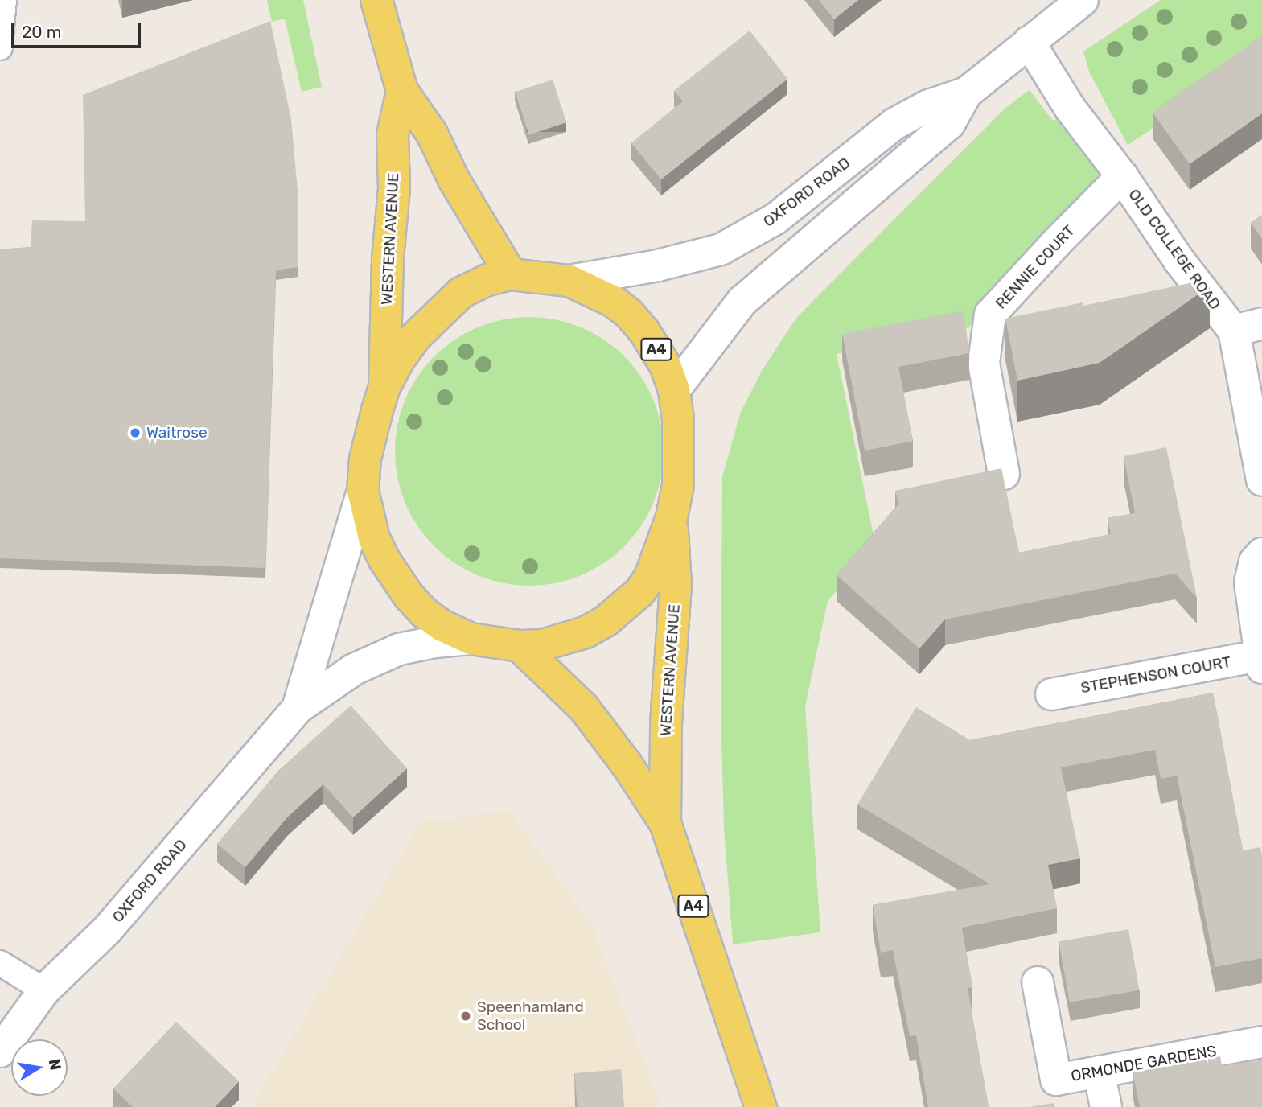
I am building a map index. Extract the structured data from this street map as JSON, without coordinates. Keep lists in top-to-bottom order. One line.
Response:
{"streets":{"main road":["WESTERN AVENUE","A4"],"street":["OXFORD ROAD","OLD COLLEGE ROAD","RENNIE COURT","STEPHENSON COURT","ORMONDE GARDENS"]},"crossings":[["OXFORD ROAD","OLD COLLEGE ROAD"],["OXFORD ROAD","A4"],["WESTERN AVENUE","A4"],["OLD COLLEGE ROAD","RENNIE COURT"]],"places":["Waitrose","Speenhamland School"],"scale_bar":"20 m","north":"right"}
